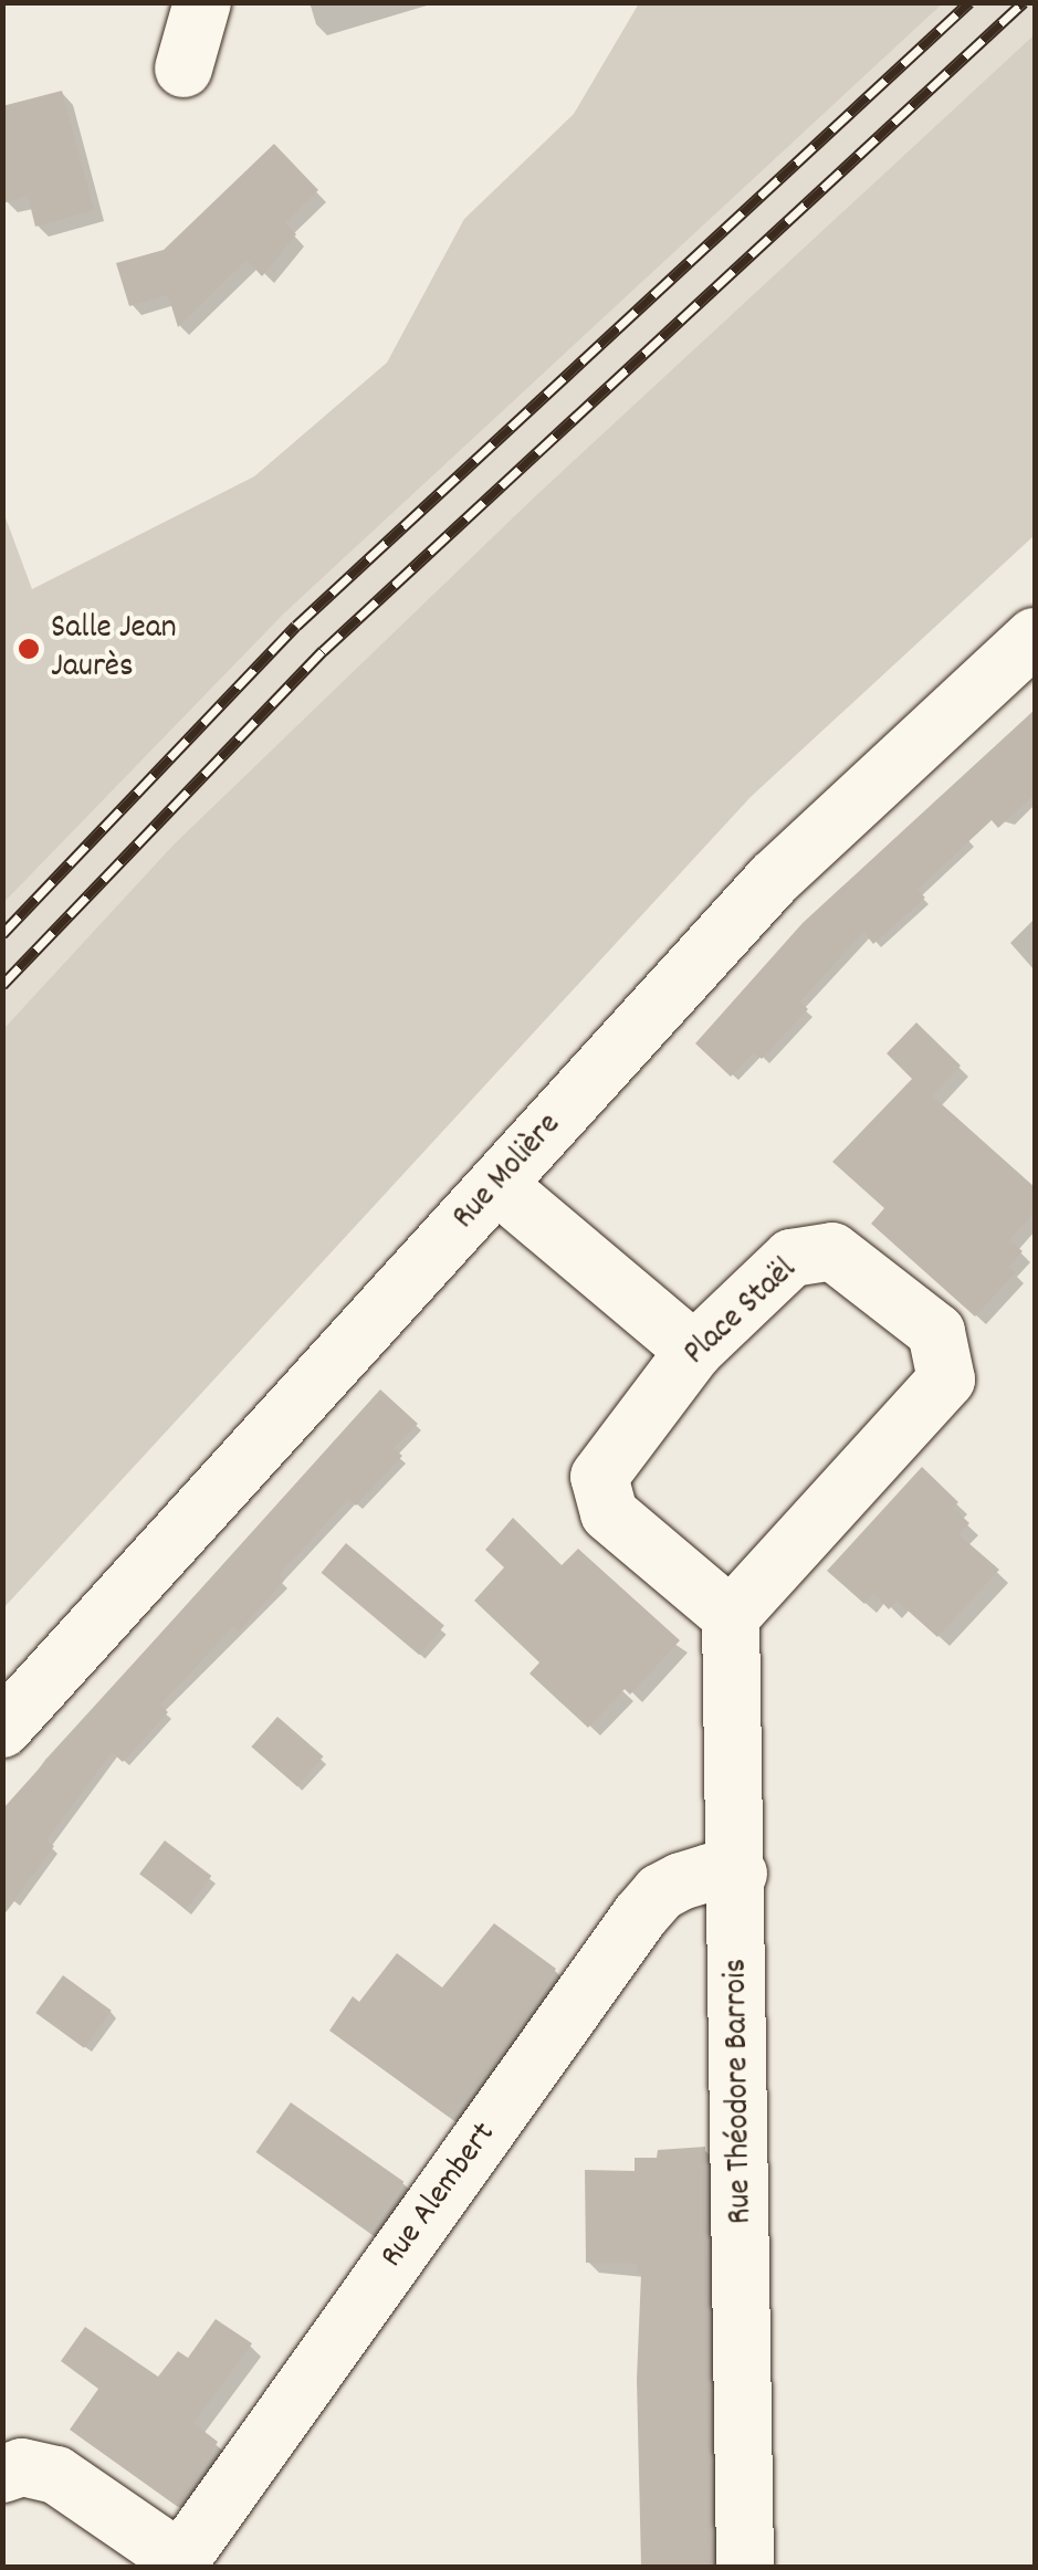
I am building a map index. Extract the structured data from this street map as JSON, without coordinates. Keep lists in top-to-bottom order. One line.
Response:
{"streets":{"street":["Rue Molière","Place Staël","Rue Théodore Barrois","Rue Alembert"]},"crossings":[["Place Staël","Rue Théodore Barrois"],["Rue Théodore Barrois","Rue Alembert"]],"places":["Salle Jean Jaurès"]}
